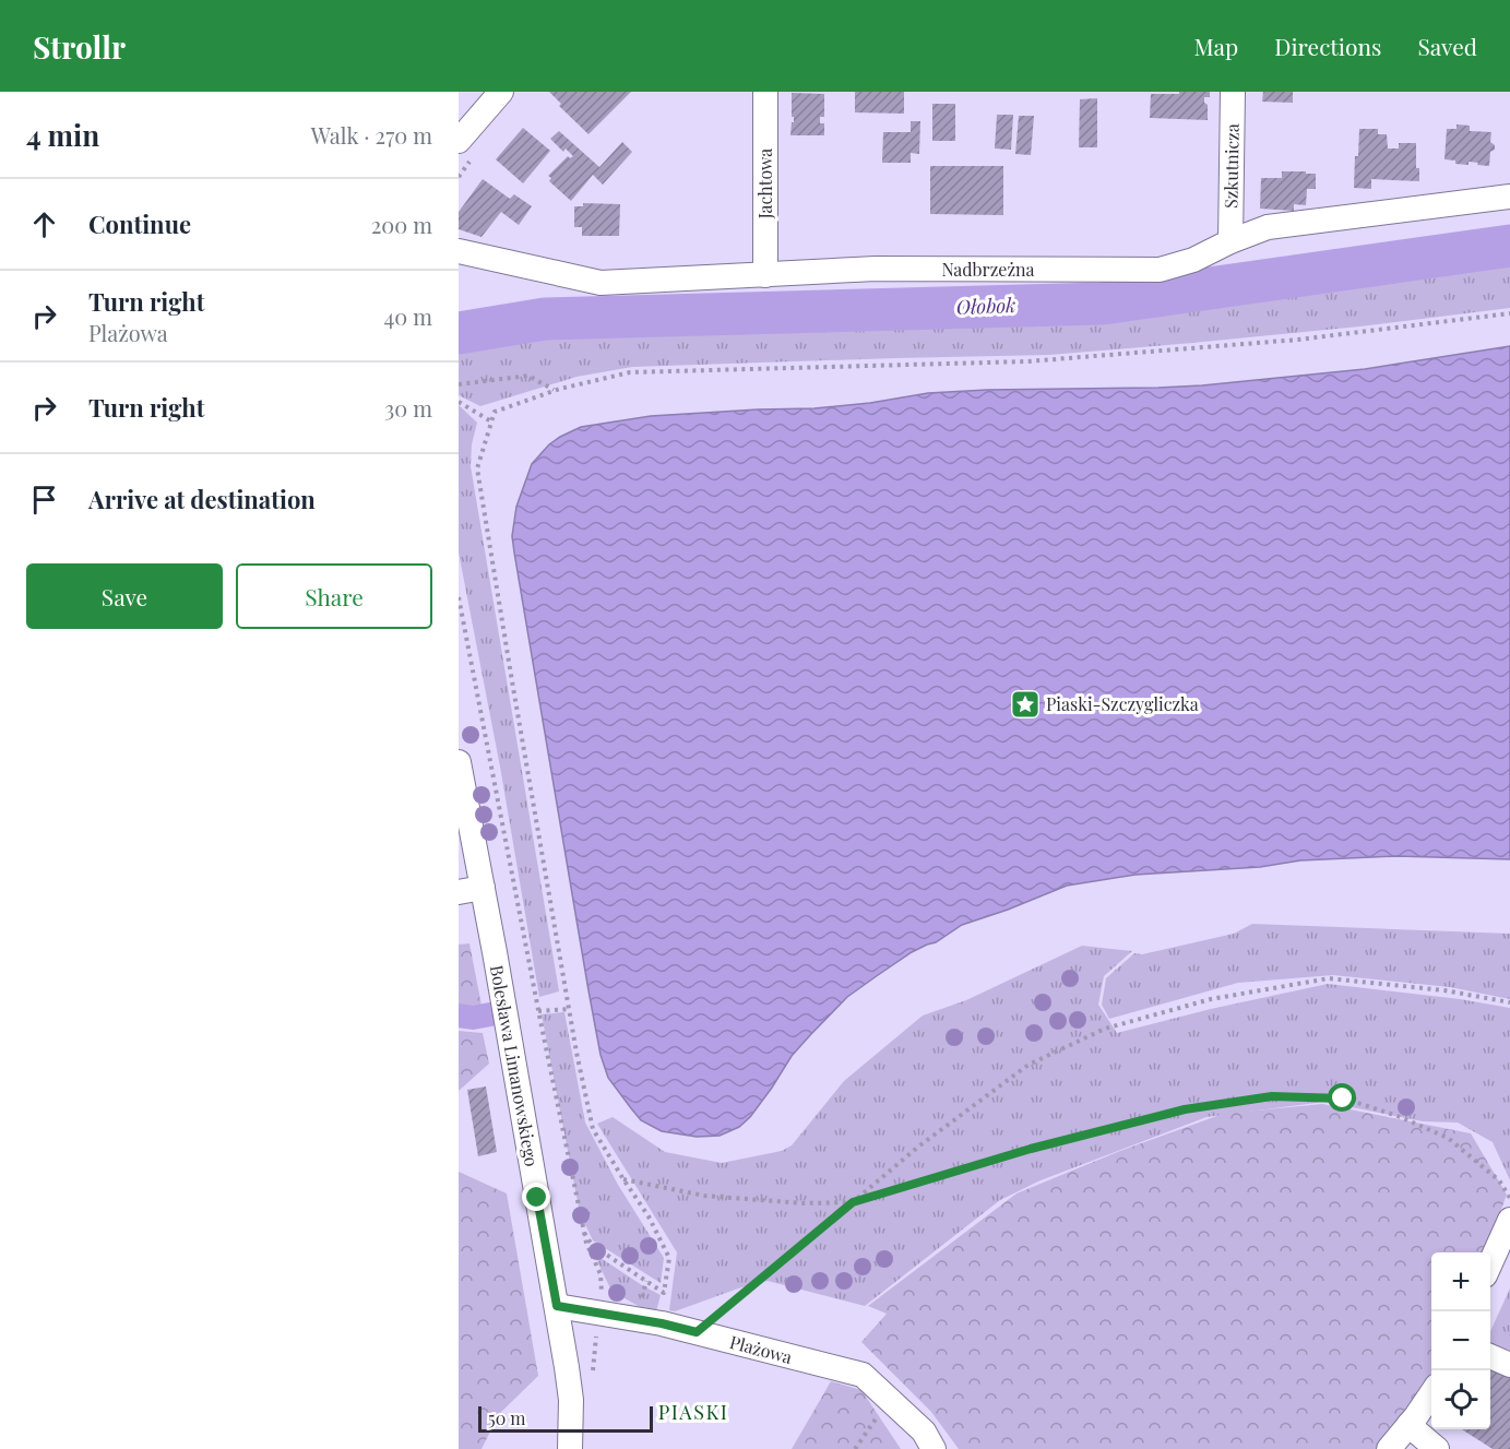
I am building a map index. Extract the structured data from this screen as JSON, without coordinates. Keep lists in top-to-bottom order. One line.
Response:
{"streets":{"street":["Szkutnicza","Jachtowa","Nadbrzeżna","Bolesława Limanowskiego","Plażowa"]},"crossings":[["Szkutnicza","Nadbrzeżna"],["Jachtowa","Nadbrzeżna"],["Bolesława Limanowskiego","Plażowa"]],"districts":["PIASKI"],"water":["Ołobok"],"places":{"place":["Piaski-Szczygliczka"]},"scale_bar":"50 m","page":{"header":"Strollr","nav":["Map","Directions","Saved"],"heading":["4 min","Walk · 270 m"],"list":[["Continue","200 m"],["Turn right","Plażowa","40 m"],["Turn right","30 m"],"Arrive at destination"],"buttons":["Save","Share"],"map_buttons":["+","−"],"scale":"50 m"}}
